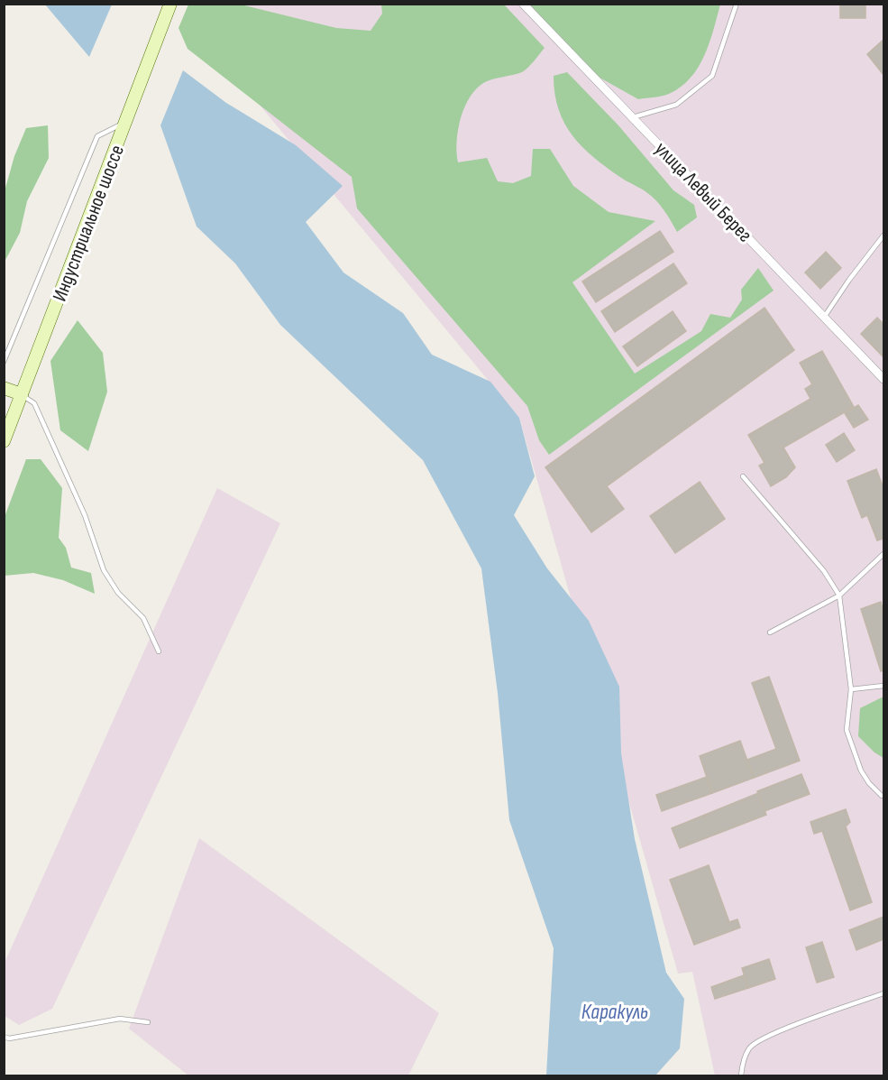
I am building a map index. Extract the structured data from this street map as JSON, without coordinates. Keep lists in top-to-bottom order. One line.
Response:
{"streets":{"main road":["Индустриальное шоссе"],"street":["улица Левый Берег"]},"water":["Каракуль"]}
